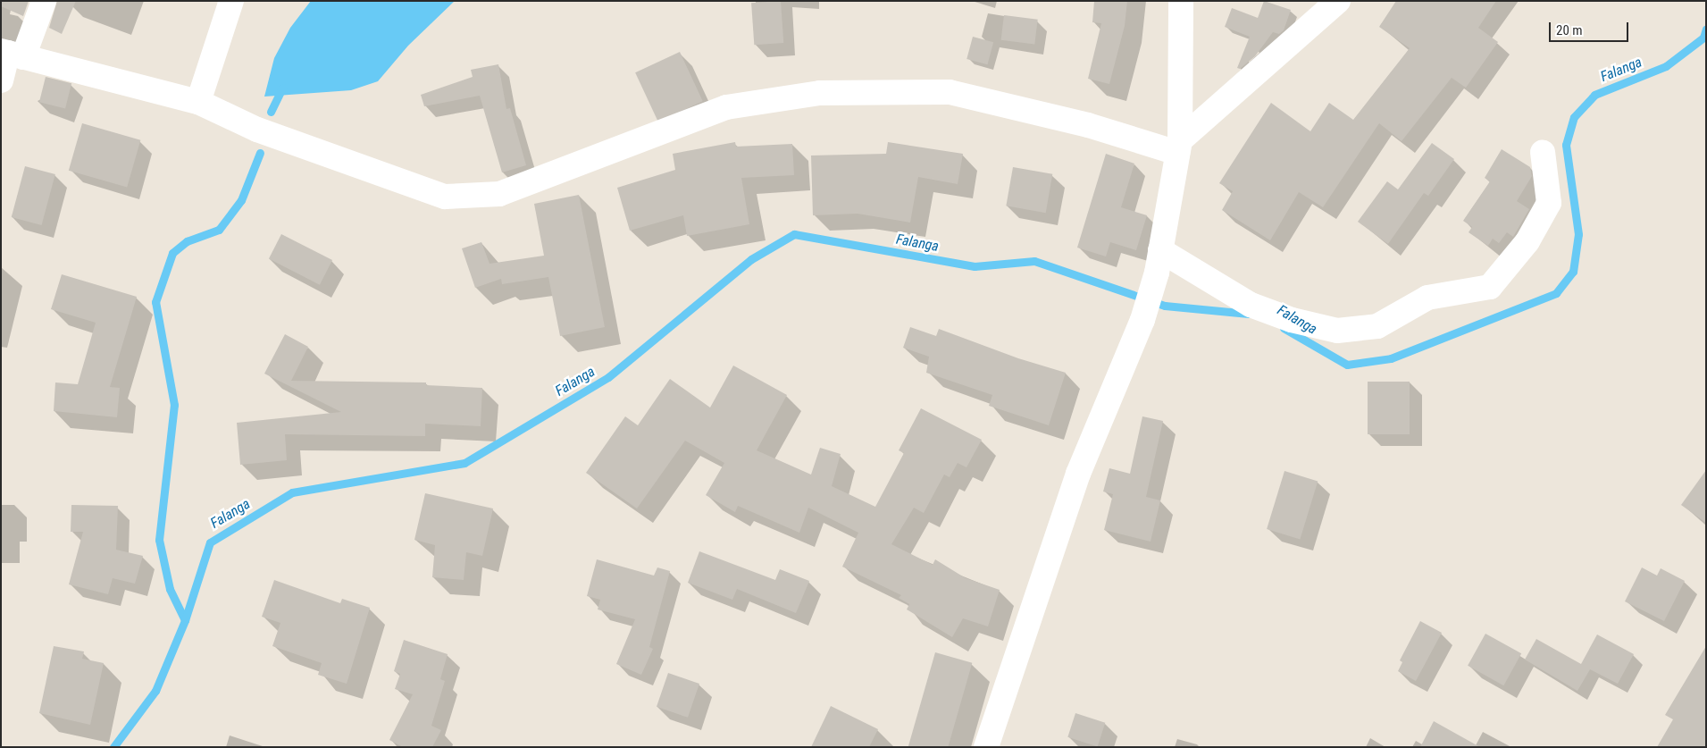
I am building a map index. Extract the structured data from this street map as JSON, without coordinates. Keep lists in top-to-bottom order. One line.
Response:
{"water":["Falanga"],"scale_bar":"20 m"}
